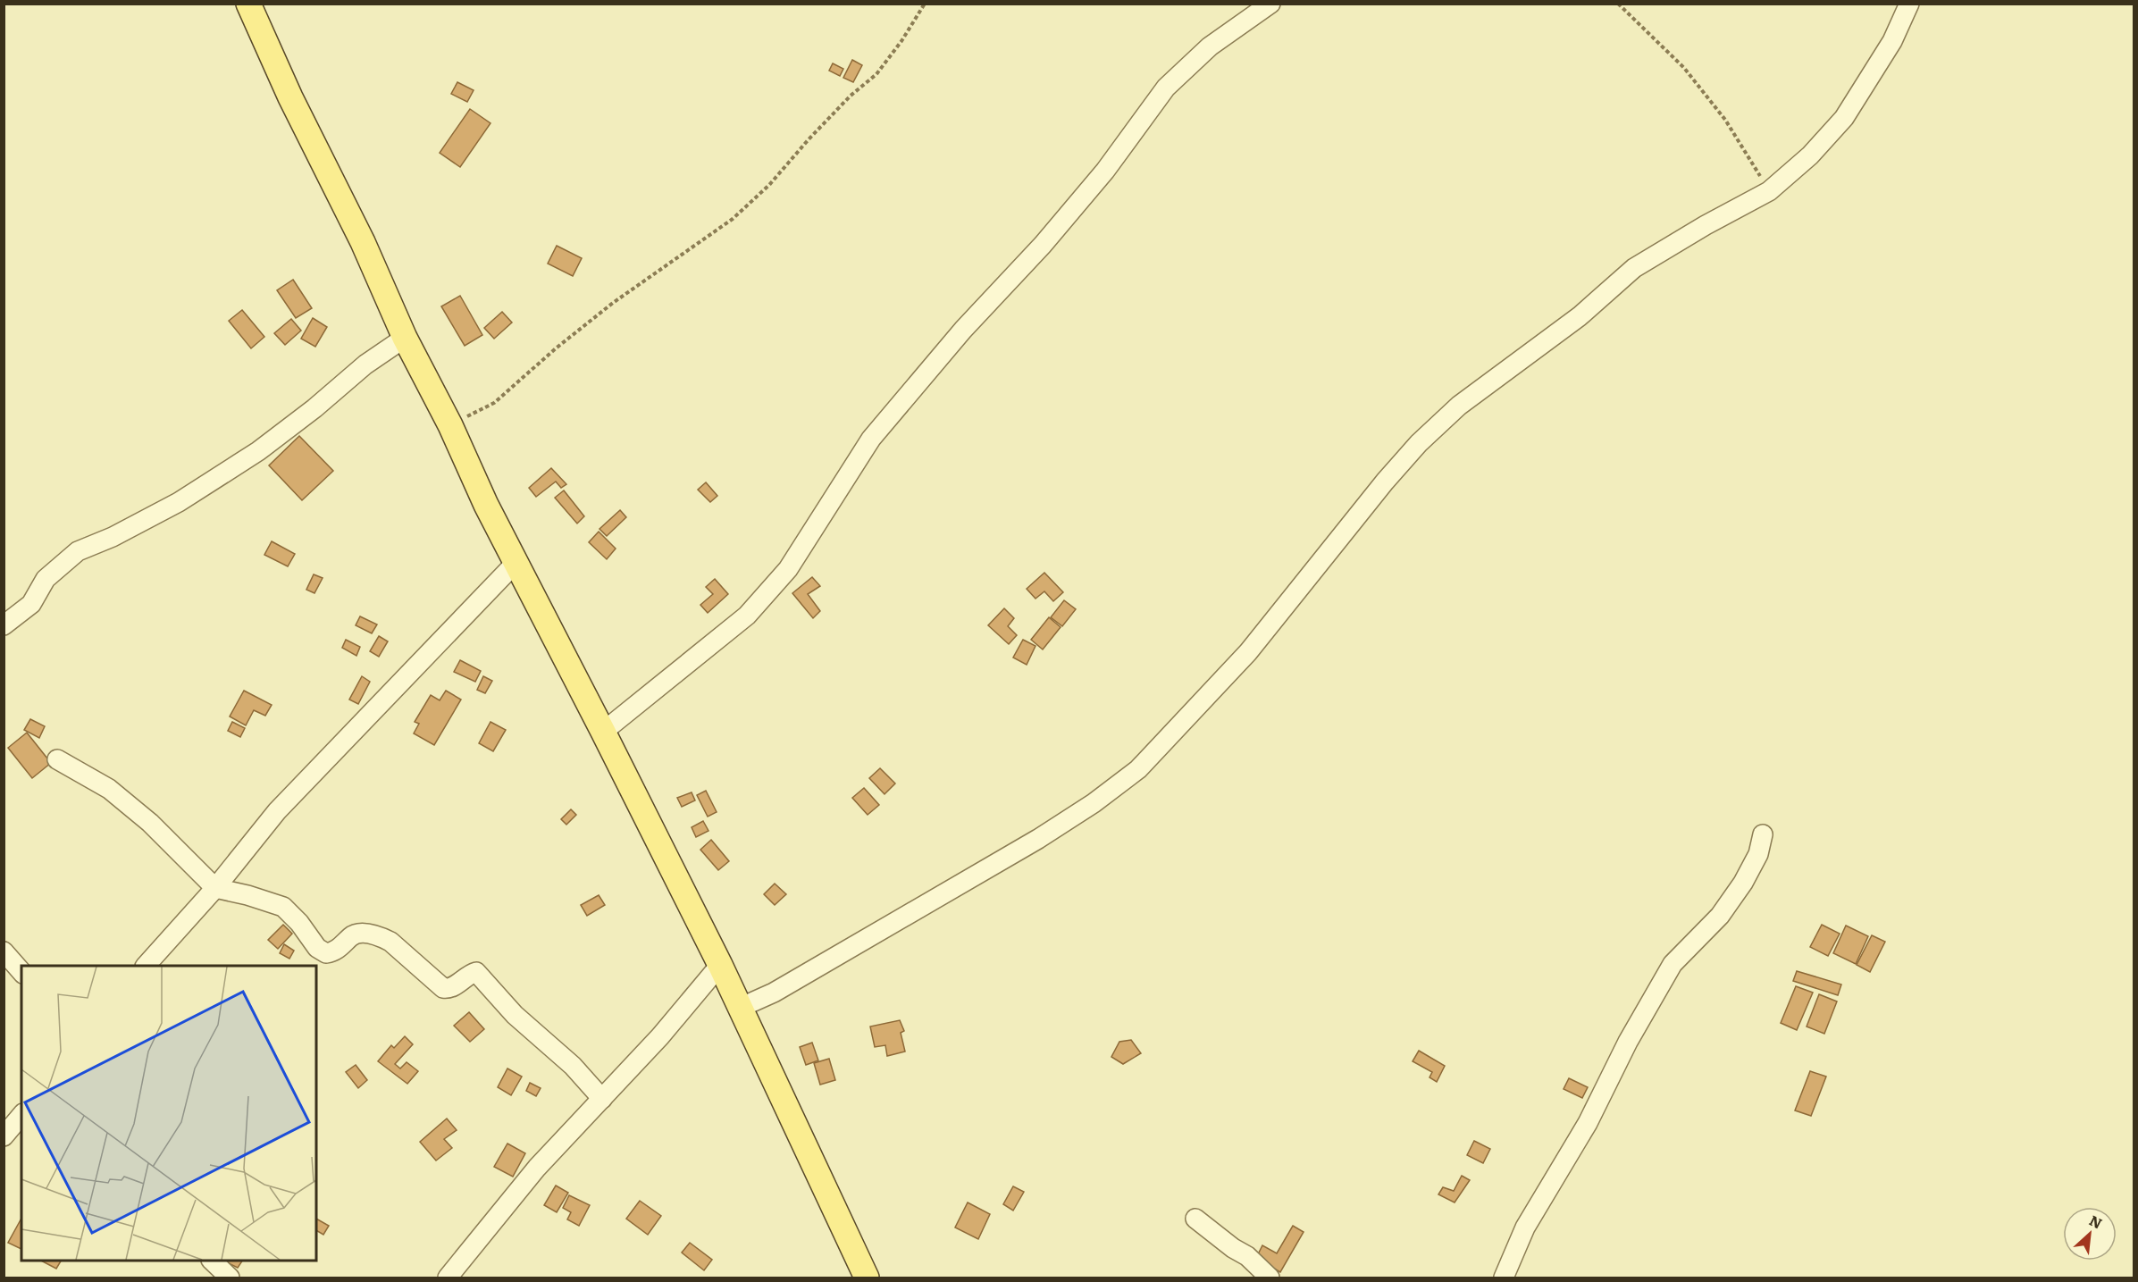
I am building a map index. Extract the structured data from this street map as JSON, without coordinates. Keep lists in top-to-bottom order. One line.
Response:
{"north":"top right"}
